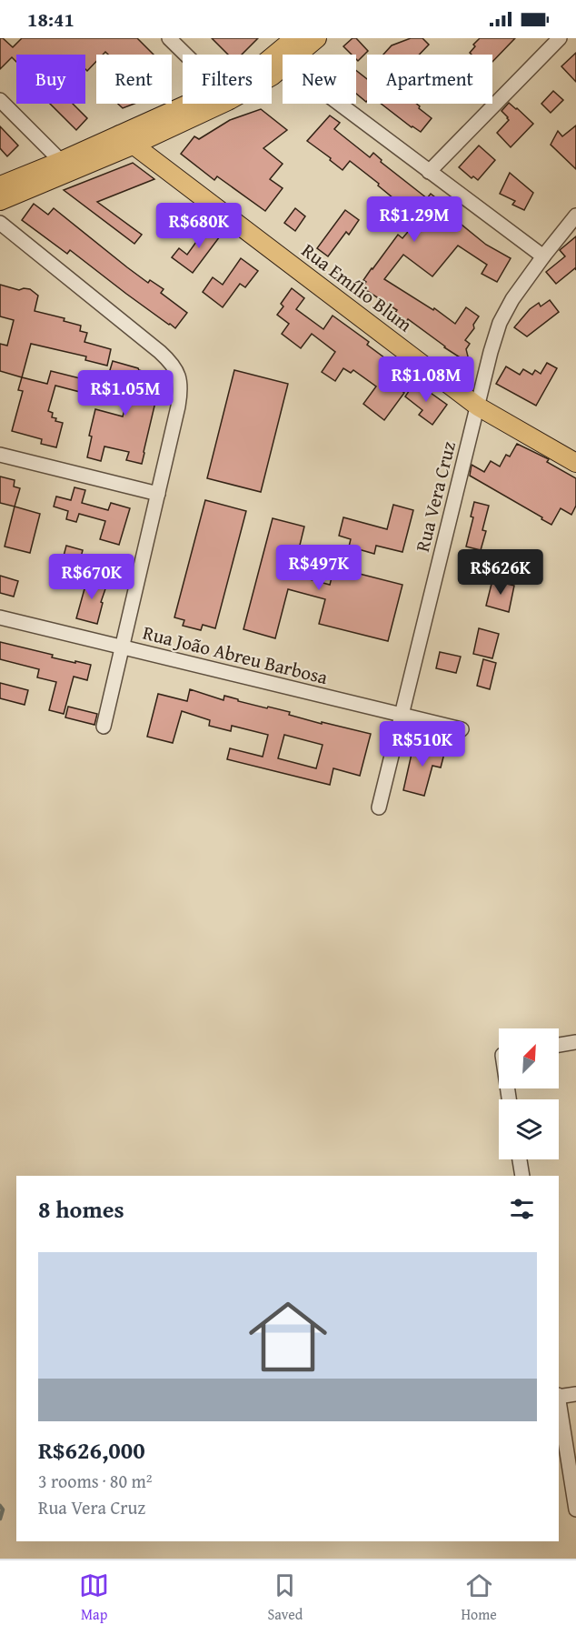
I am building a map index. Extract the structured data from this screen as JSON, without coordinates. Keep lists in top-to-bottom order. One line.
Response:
{"streets":{"main road":["Rua Emílio Blum"],"street":["Rua Vera Cruz","Rua João Abreu Barbosa"]},"crossings":[["Rua Emílio Blum","Rua Vera Cruz"],["Rua Vera Cruz","Rua João Abreu Barbosa"]],"north":"top right","page":{"status":"18:41","chip":["Buy","Rent","Filters","New","Apartment"],"price":["R$1.29M","R$680K","R$1.08M","R$1.05M","R$497K","R$626K","R$670K","R$510K"],"heading":"8 homes","list":[{"name":"R$626,000","note":"3 rooms · 80 m² · Rua Vera Cruz"}],"tabs":["Map","Saved","Home"]}}
